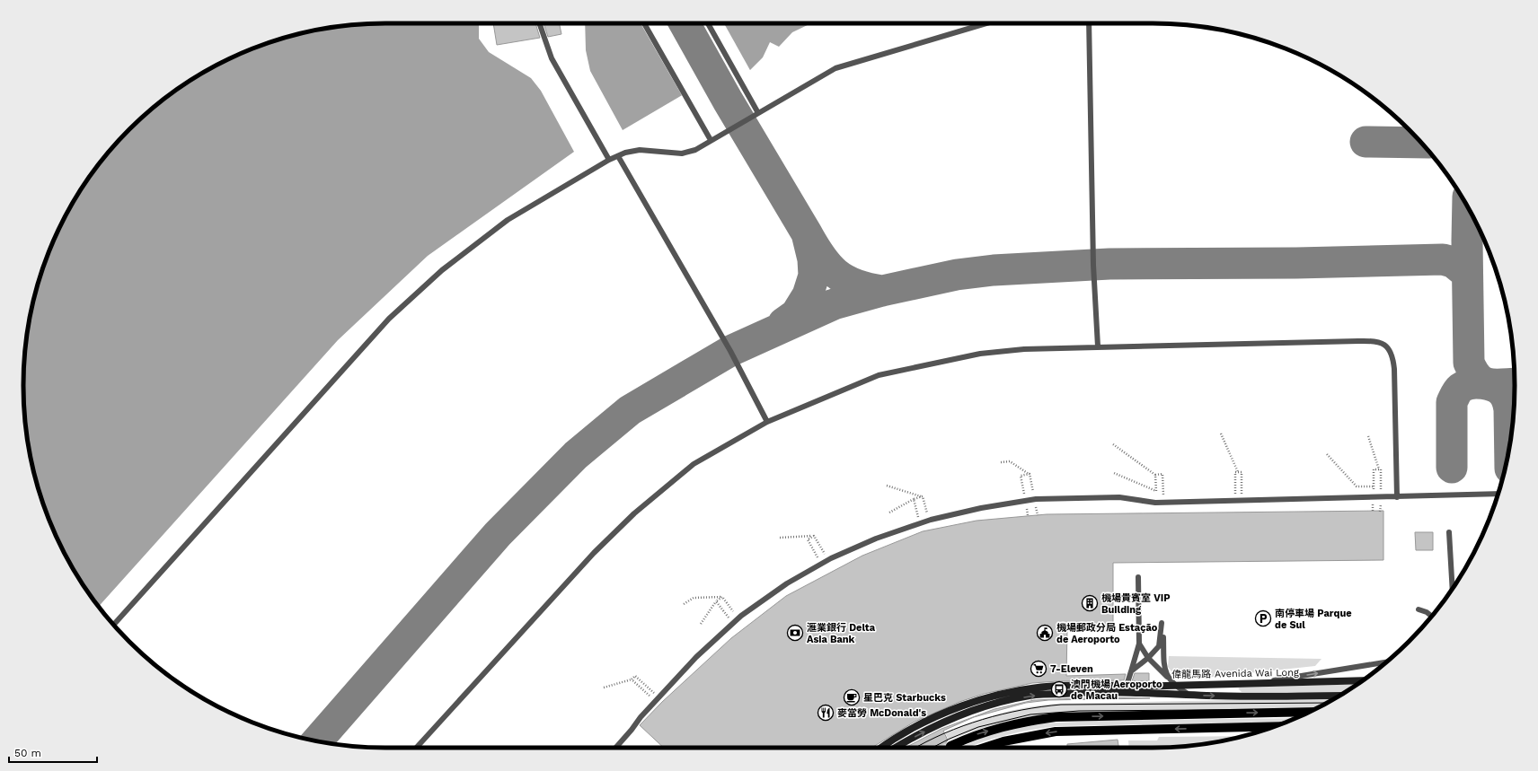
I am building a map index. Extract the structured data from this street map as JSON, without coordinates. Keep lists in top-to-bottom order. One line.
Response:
{"streets":{"street":["偉龍馬路 Avenida Wai Long"]},"places":{"building":["機場貴賓室 VIP Building"],"parking":["南停車場 Parque de Sul"],"bank":["滙業銀行 Delta Asia Bank"],"public building":["機場郵政分局 Estação de Aeroporto"],"supermarket":["7-Eleven"],"bus stop":["澳門機場 Aeroporto de Macau"],"cafe":["星巴克 Starbucks"],"restaurant":["麥當勞 McDonald's"]},"scale_bar":"50 m"}
